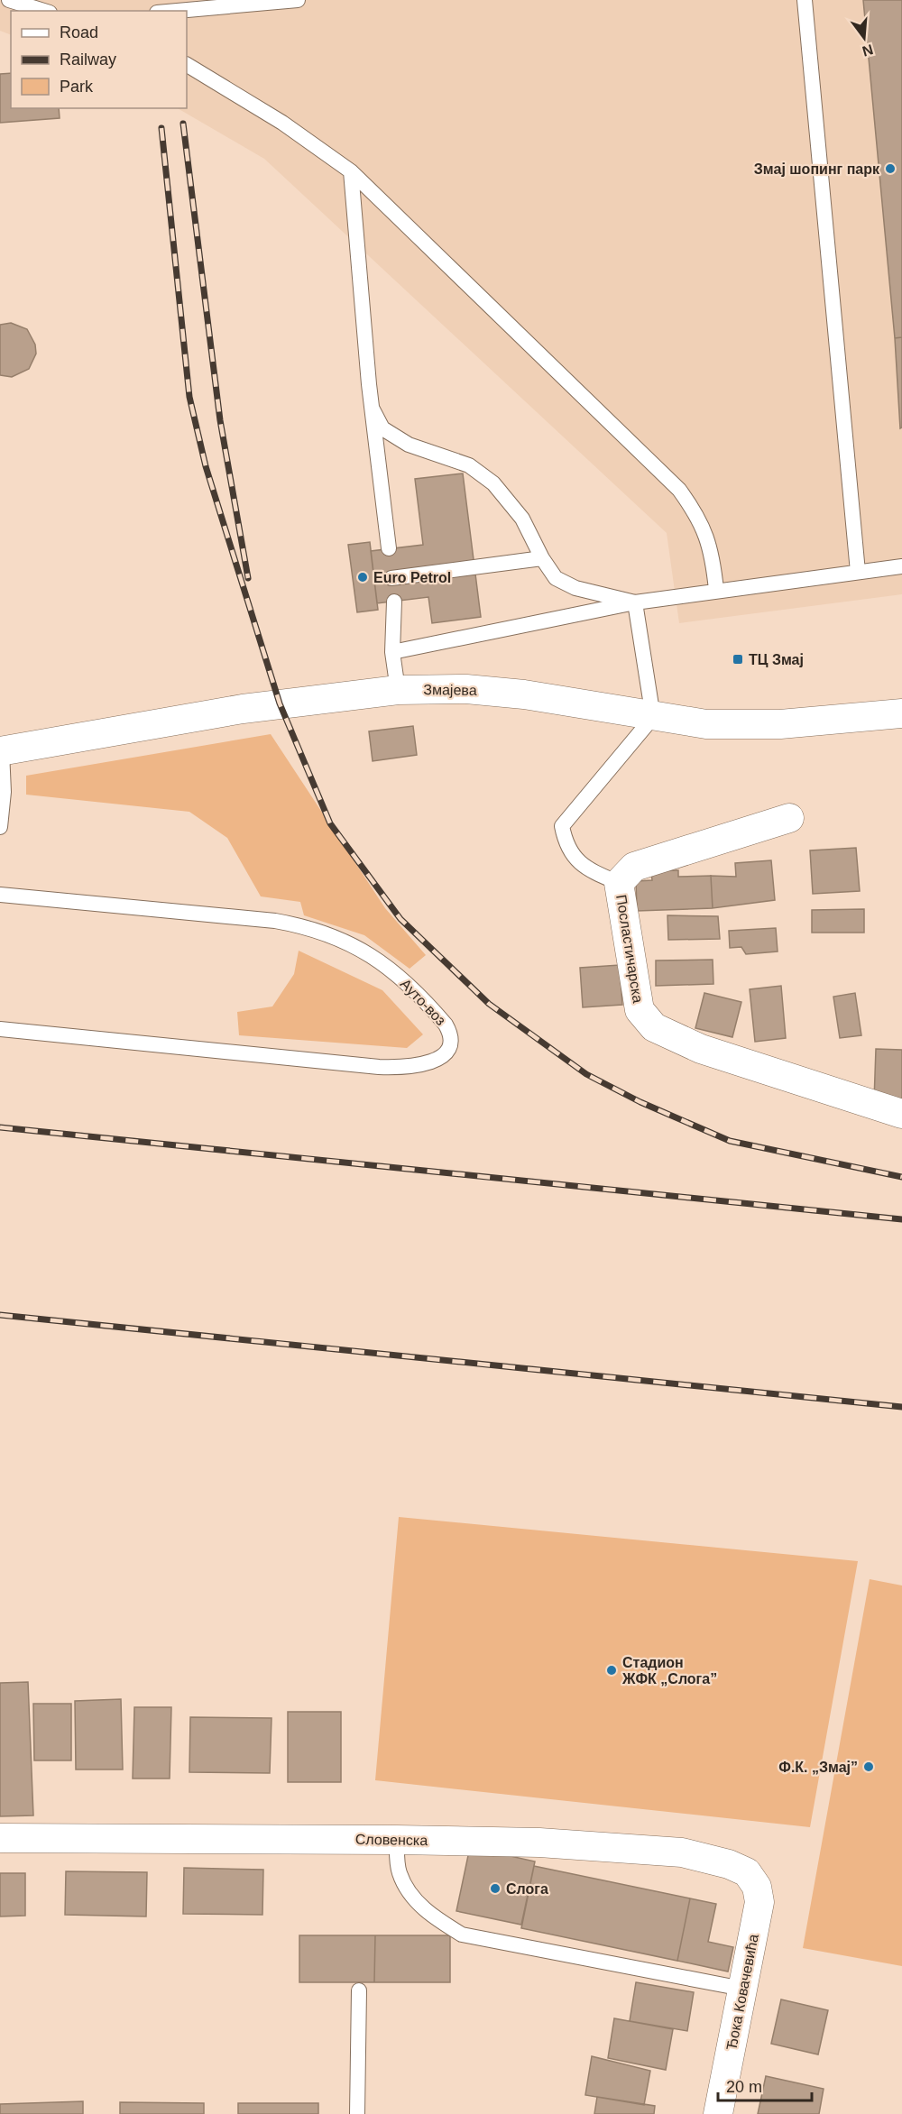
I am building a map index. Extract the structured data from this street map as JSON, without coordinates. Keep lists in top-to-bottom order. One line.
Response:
{"streets":{"street":["Змајева","Посластичарска","Словенска","Ђока Ковачевића"],"lane":["Ауто-воз"]},"crossings":[["Словенска","Ђока Ковачевића"]],"places":{"other":["Змај шопинг парк","Euro Petrol","Стадион ЖФК „Слога”","Ф.К. „Змај”","Слога"],"transit":["ТЦ Змај"]},"legend":["Road","Railway","Park"],"scale_bar":"20 m","north":"bottom"}
